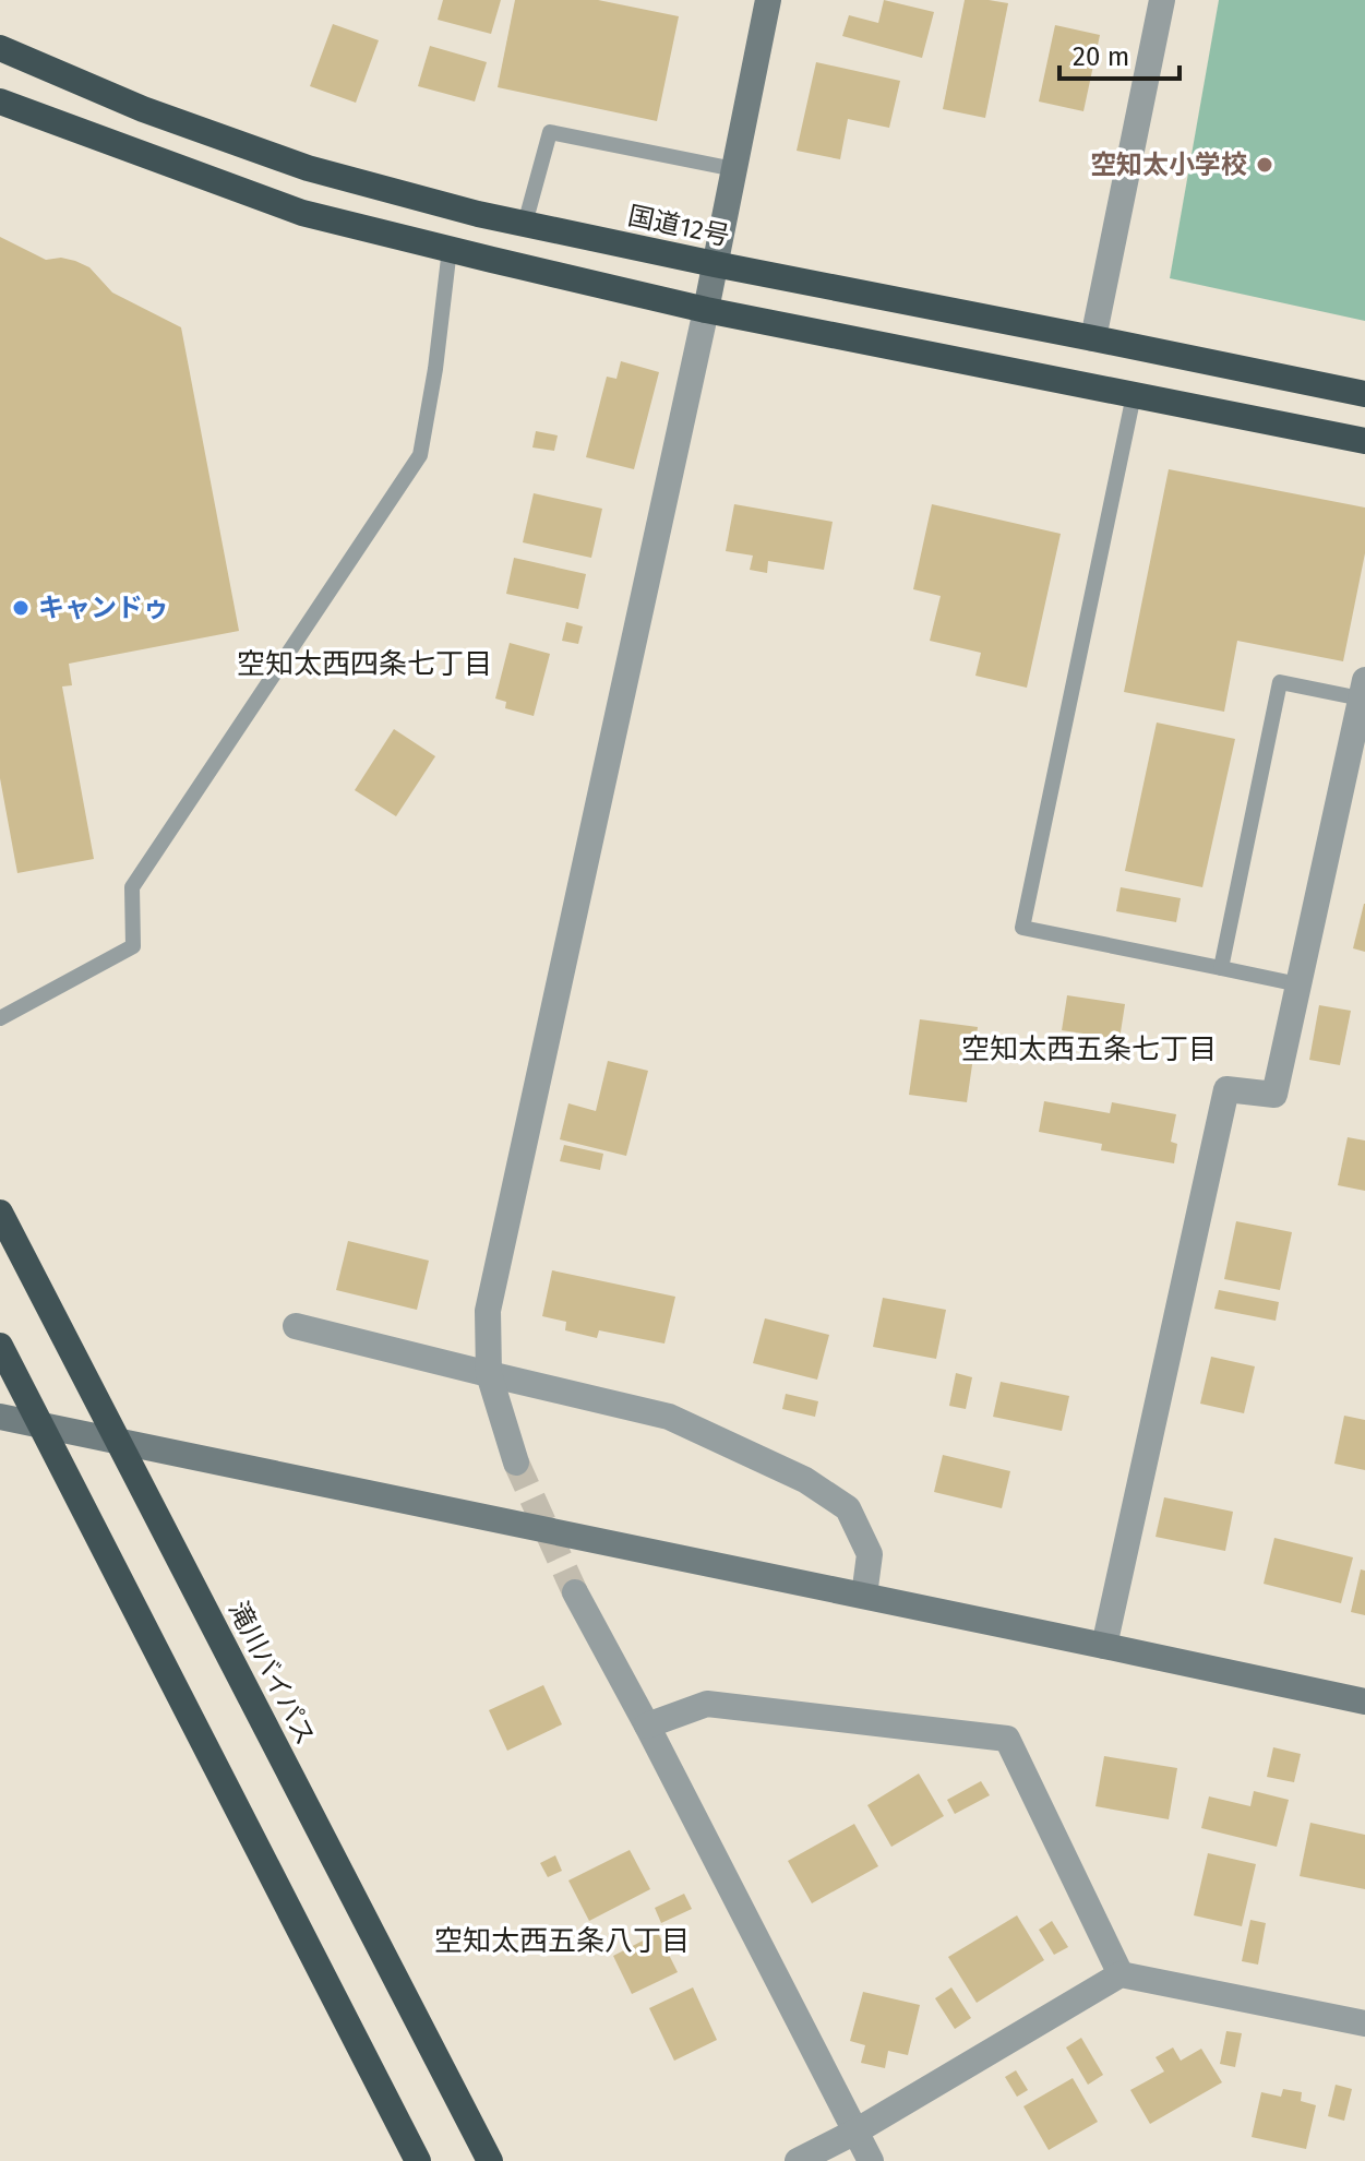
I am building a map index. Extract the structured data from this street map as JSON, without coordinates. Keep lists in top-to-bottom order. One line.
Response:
{"streets":{"highway":["国道12号","滝川バイパス"]},"districts":["空知太西四条七丁目","空知太西五条七丁目","空知太西五条八丁目"],"places":["空知太小学校","キャンドゥ"],"scale_bar":"20 m"}
